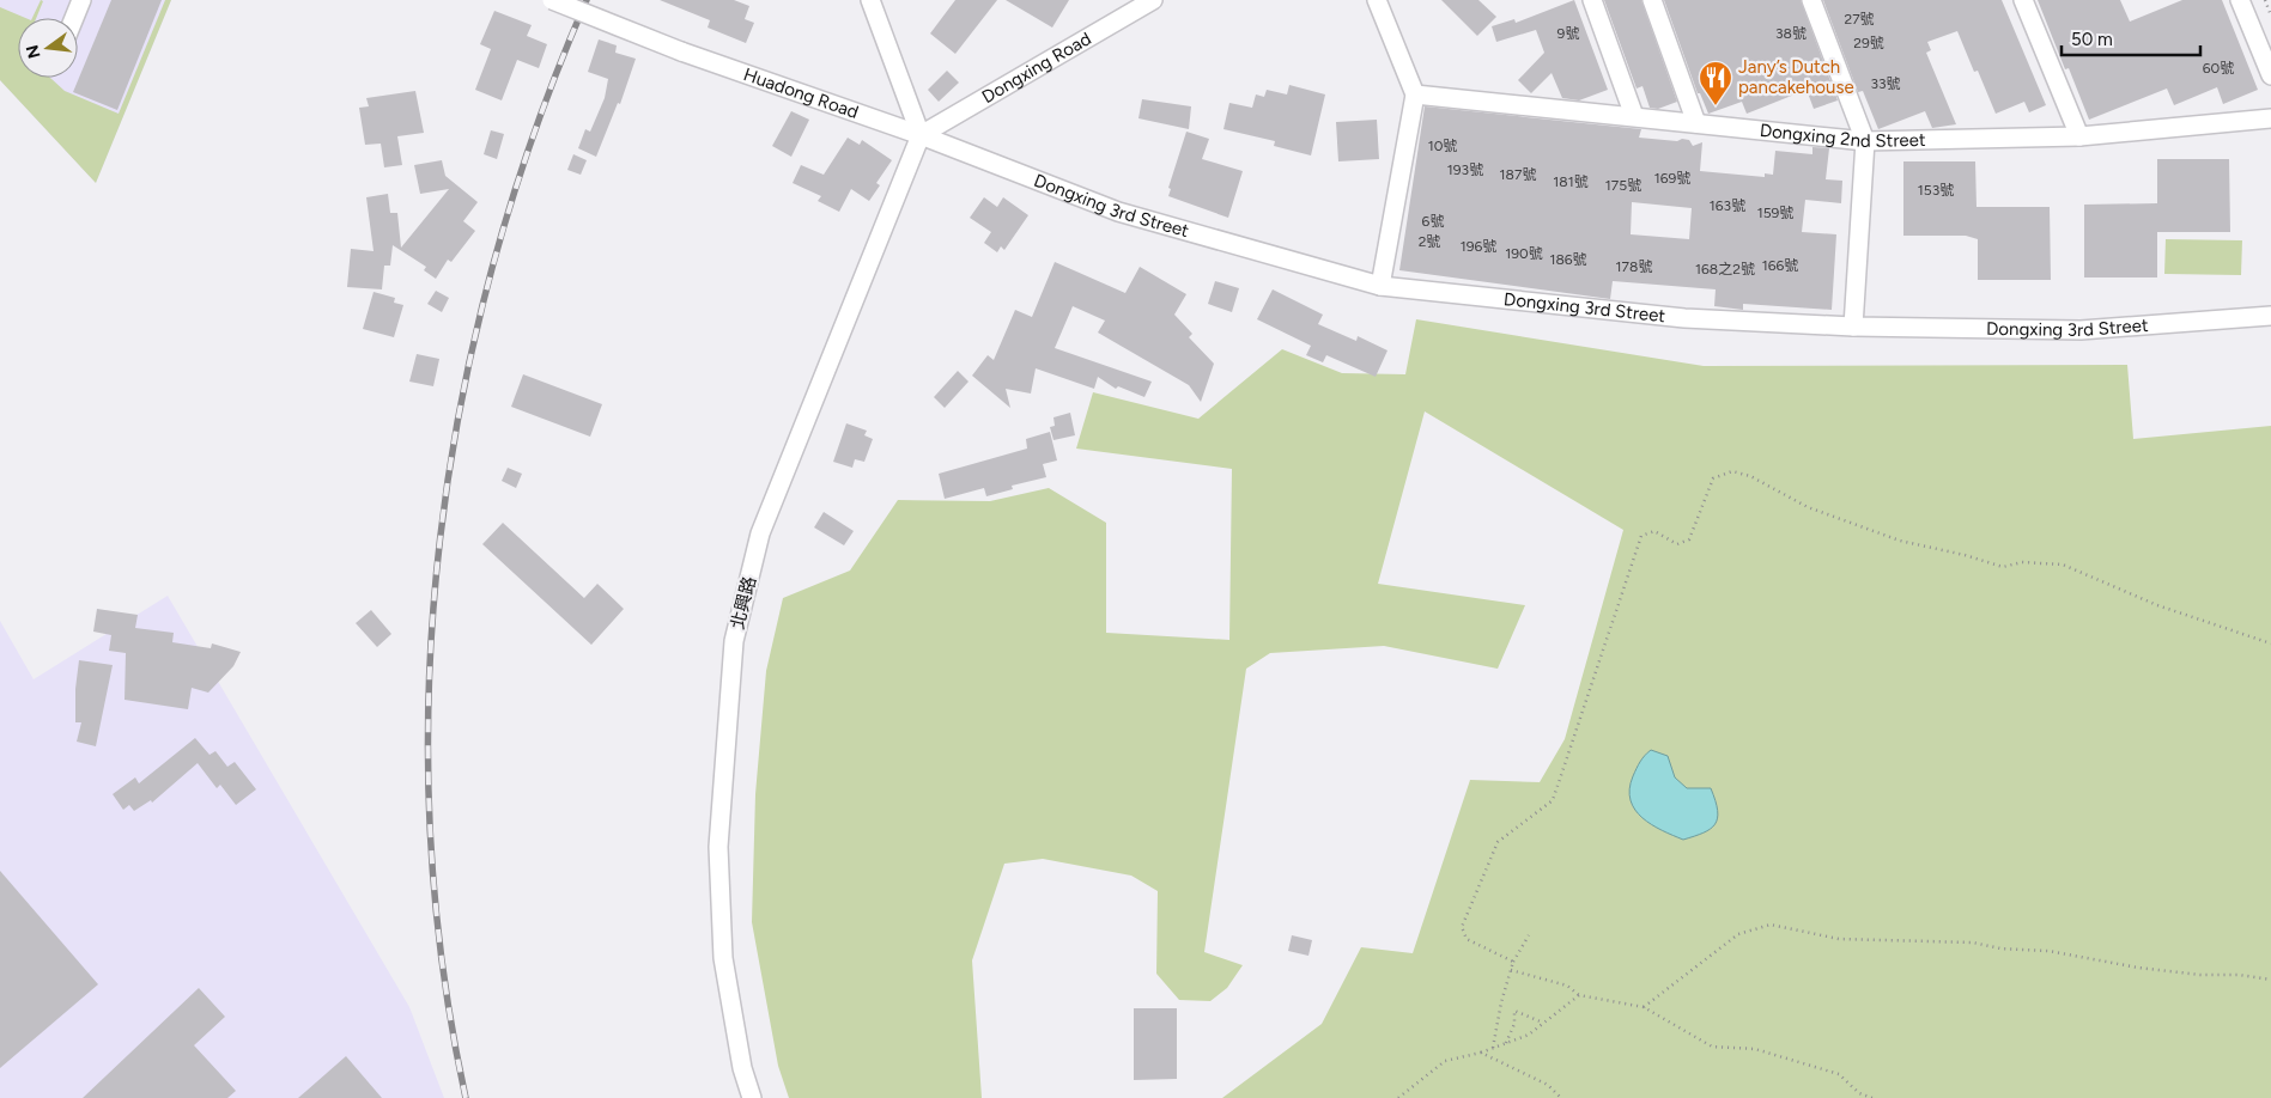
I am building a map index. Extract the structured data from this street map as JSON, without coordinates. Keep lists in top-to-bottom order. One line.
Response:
{"streets":{"street":["Dongxing Road","Huadong Road","Dongxing 2nd Street","Dongxing 3rd Street","北興路"]},"crossings":[["Dongxing Road","Huadong Road"],["Dongxing Road","Dongxing 3rd Street"],["Dongxing Road","北興路"],["Huadong Road","Dongxing 3rd Street"],["Huadong Road","北興路"],["Dongxing 3rd Street","北興路"]],"places":{"restaurant":["Jany’s Dutch pancakehouse"]},"house_numbers":["27號","9號","38號","29號","60號","33號","10號","193號","187號","169號","181號","175號","153號","163號","159號","6號","2號","196號","190號","186號","166號","178號","168之2號"],"scale_bar":"50 m","north":"left"}
